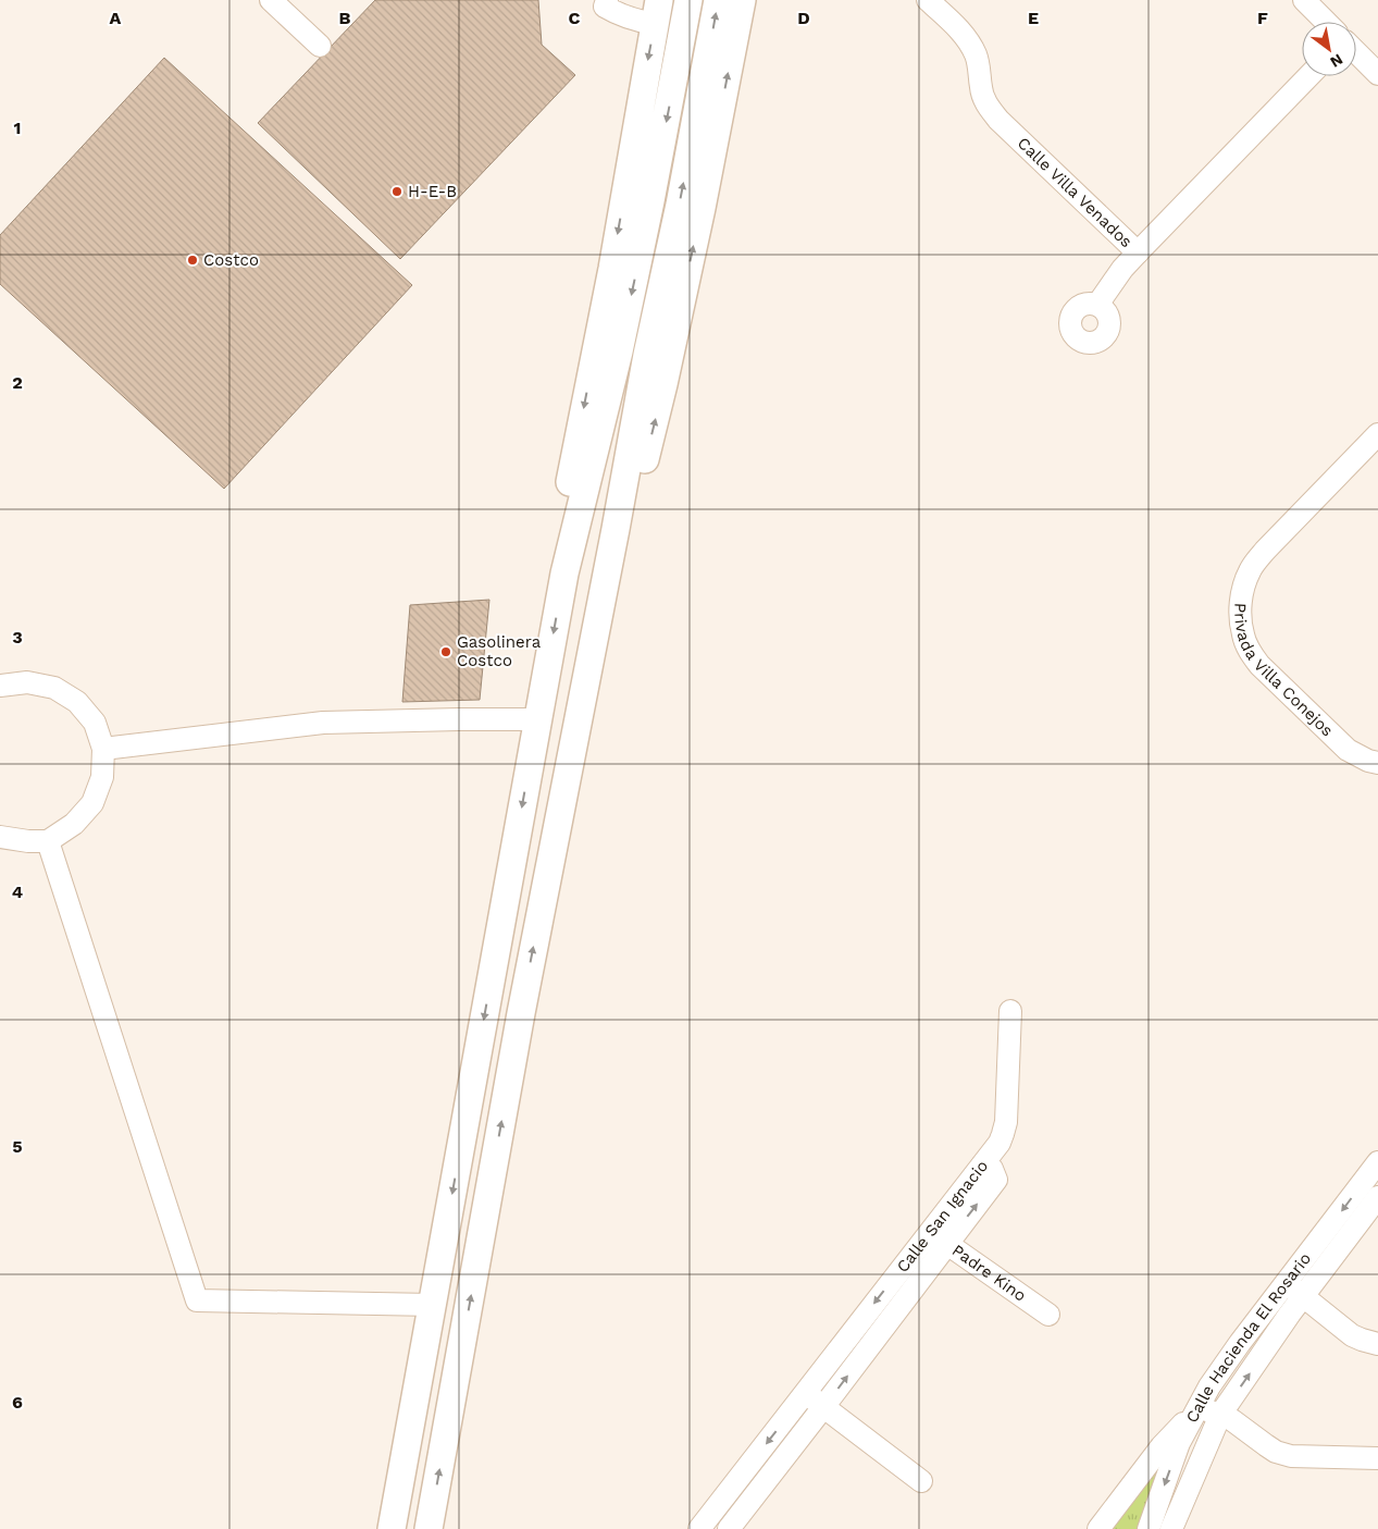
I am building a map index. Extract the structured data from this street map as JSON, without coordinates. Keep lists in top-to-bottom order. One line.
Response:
{"streets":{"street":["Calle Villa Venados","Privada Villa Conejos","Calle San Ignacio","Padre Kino","Calle Hacienda El Rosario"]},"crossings":[["Calle San Ignacio","Padre Kino"]],"places":["H-E-B","Costco","Gasolinera Costco"],"north":"bottom right","grid":{"columns":["A","B","C","D","E","F"],"rows":["1","2","3","4","5","6"]}}
